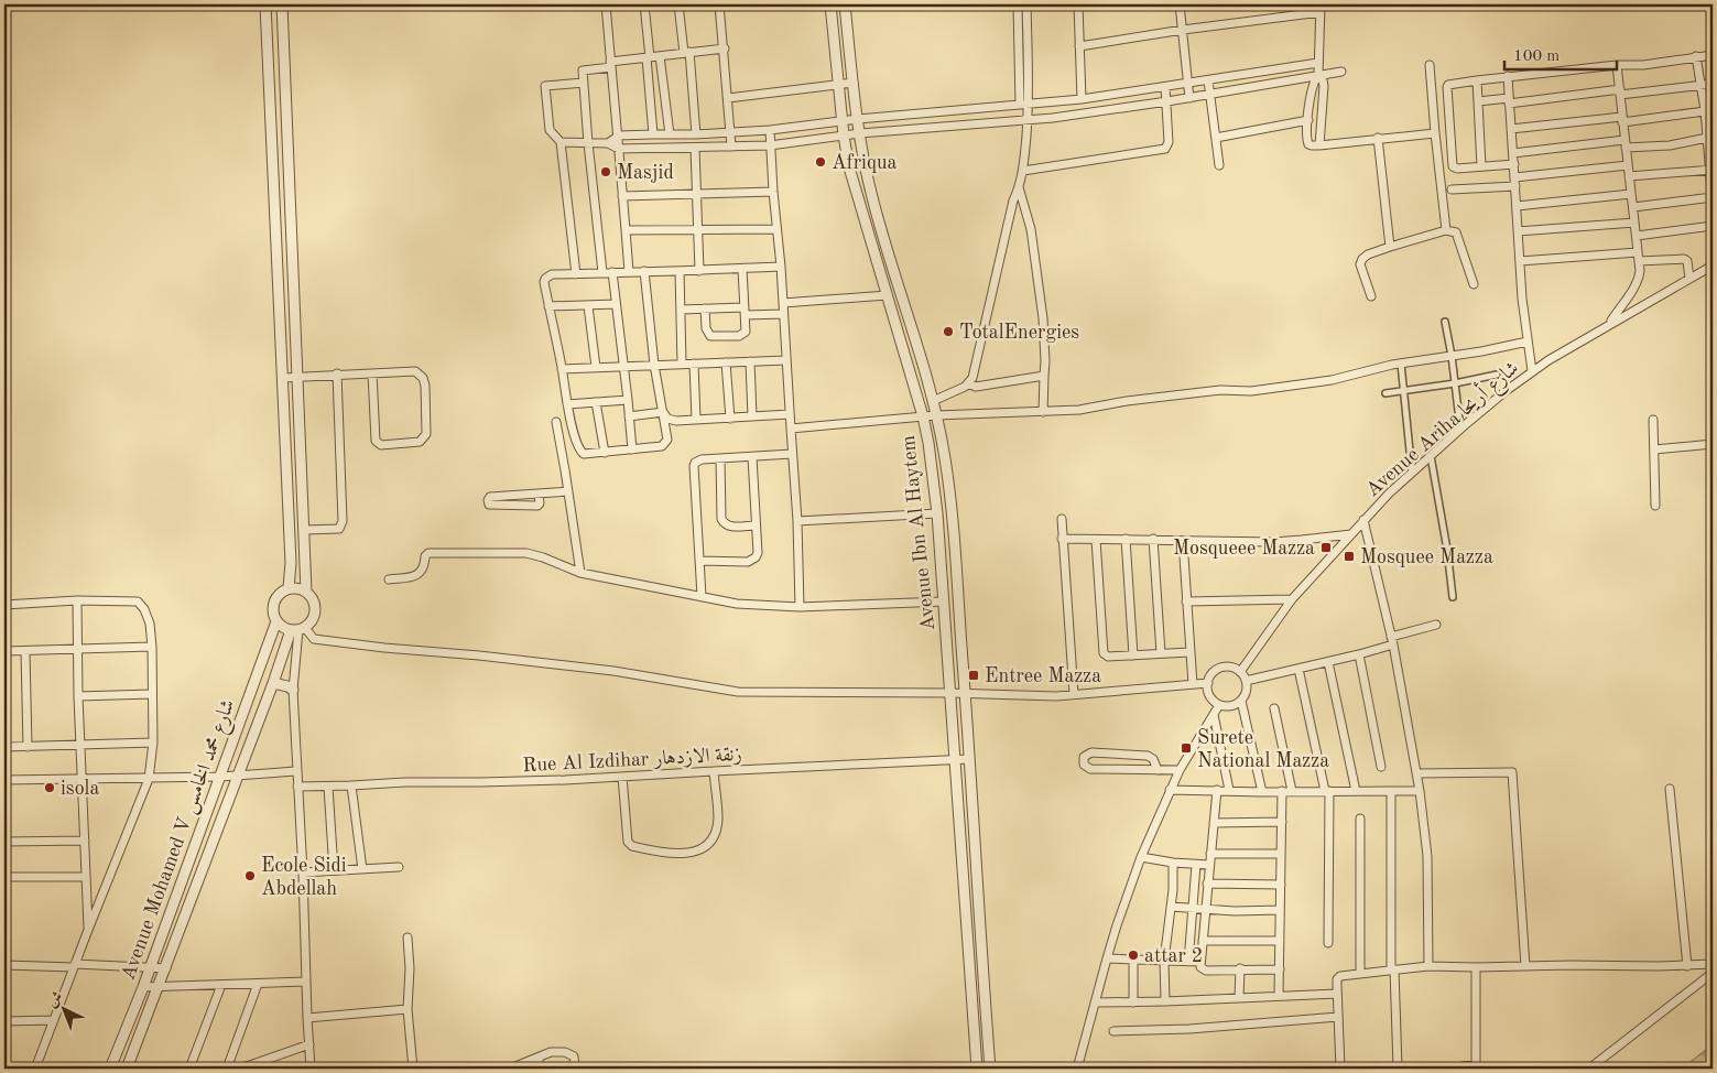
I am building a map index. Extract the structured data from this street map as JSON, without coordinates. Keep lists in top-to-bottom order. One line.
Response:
{"streets":{"street":["Avenue Ariha شارع أريحا","Avenue Ibn Al Haytem","Rue Al Izdihar زنقة الازدهار","Avenue Mohamed V شارع محمد الخامس"]},"crossings":[["Avenue Ibn Al Haytem","Rue Al Izdihar زنقة الازدهار"]],"places":{"other":["Afriqua","Masjid","TotalEnergies","isola","Ecole Sidi Abdellah","attar 2"],"transit":["Mosqueee Mazza","Mosquee Mazza","Entree Mazza","Surete National Mazza"]},"scale_bar":"100 m","north":"top left"}
